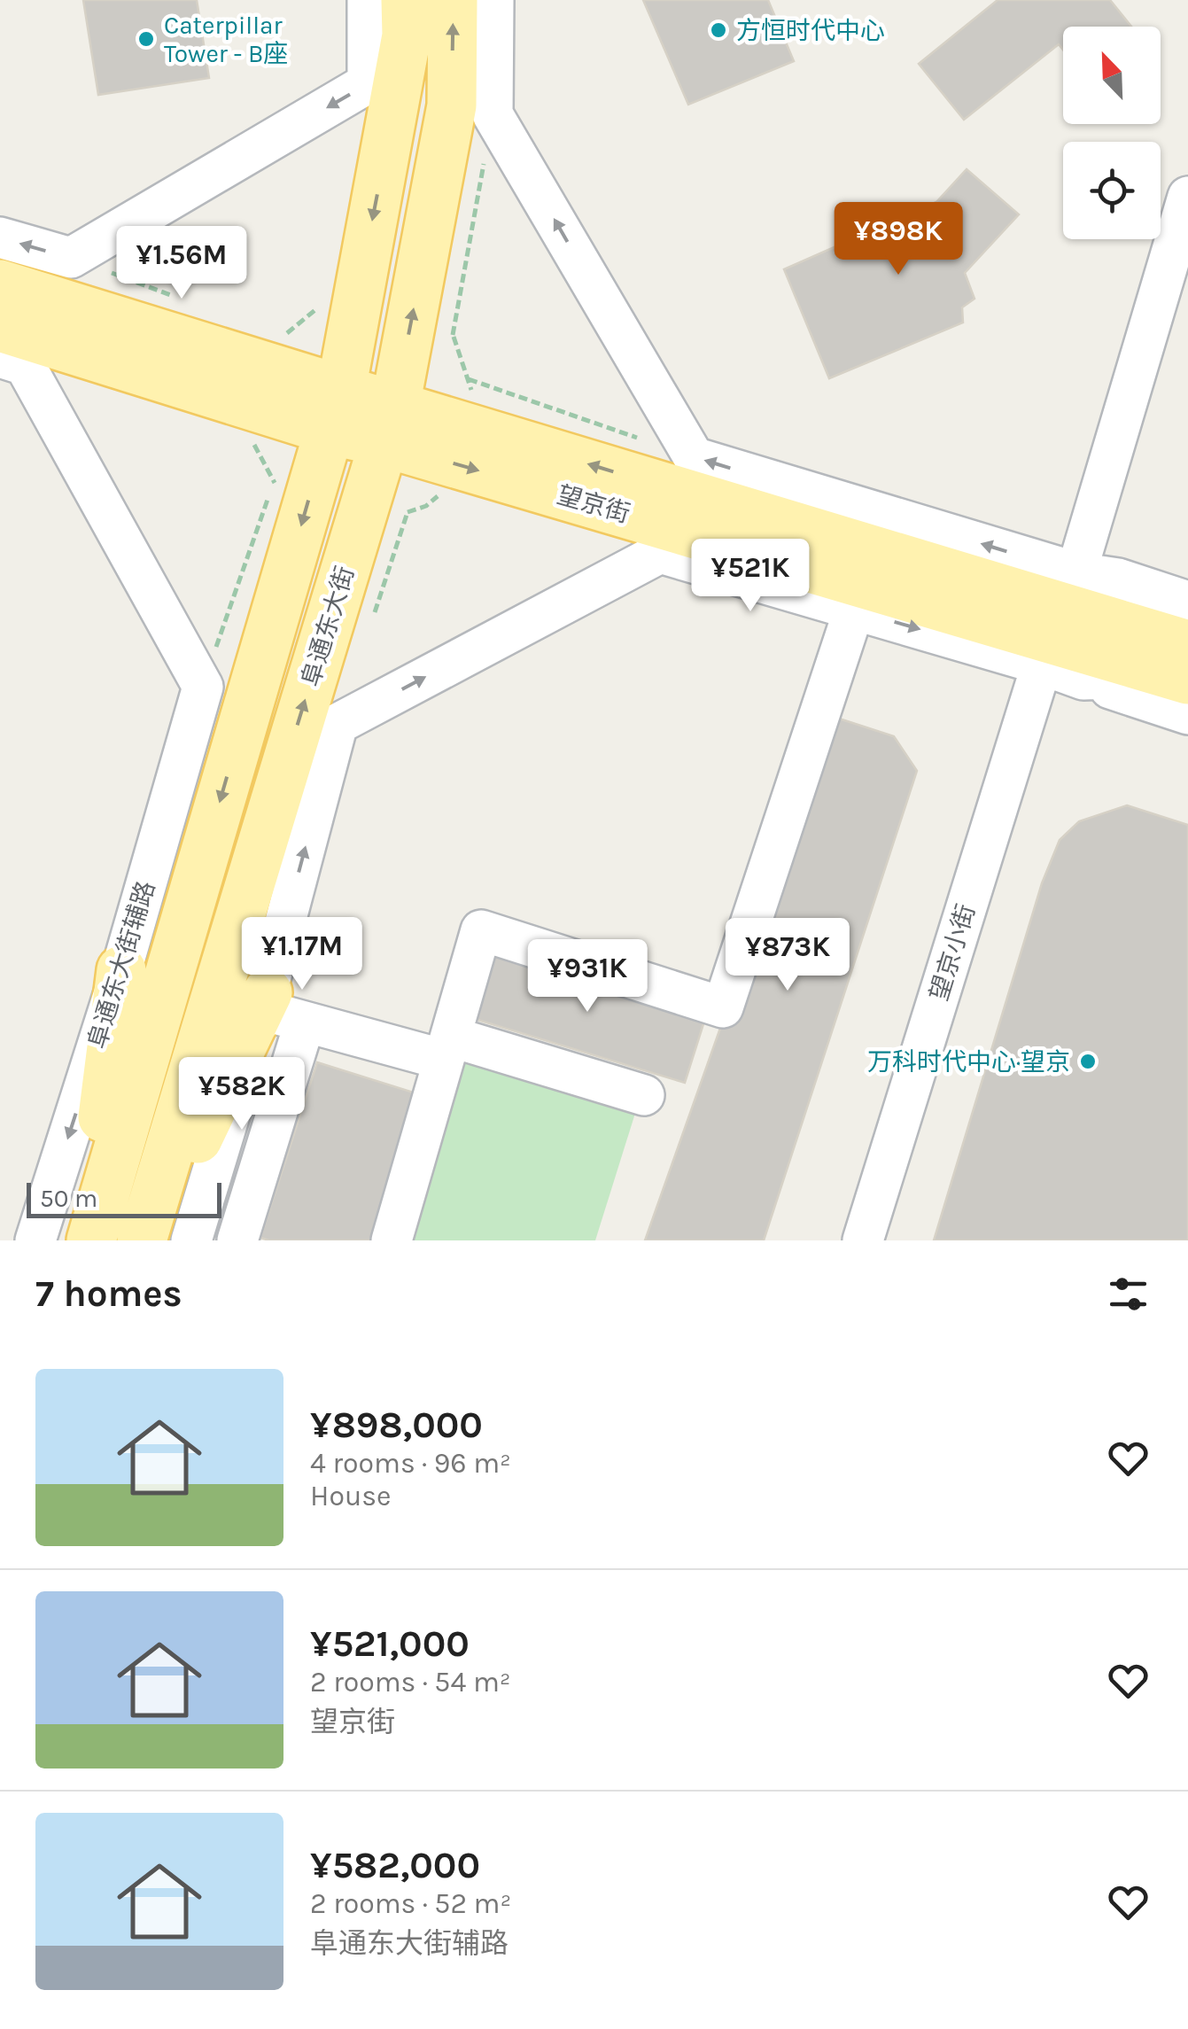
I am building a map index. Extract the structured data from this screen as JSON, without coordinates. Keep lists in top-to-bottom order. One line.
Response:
{"streets":{"main road":["望京街","阜通东大街"],"street":["望京小街","阜通东大街辅路"]},"crossings":[["望京街","阜通东大街"]],"places":["方恒时代中心","Caterpillar Tower - B座","万科时代中心·望京"],"scale_bar":"50 m","north":"top left","page":{"price":["¥898K","¥1.56M","¥521K","¥1.17M","¥873K","¥931K","¥582K"],"scale":"50 m","heading":"7 homes","list":[{"name":"¥898,000","note":"4 rooms · 96 m² · House"},{"name":"¥521,000","note":"2 rooms · 54 m² · 望京街"},{"name":"¥582,000","note":"2 rooms · 52 m² · 阜通东大街辅路"}]}}
